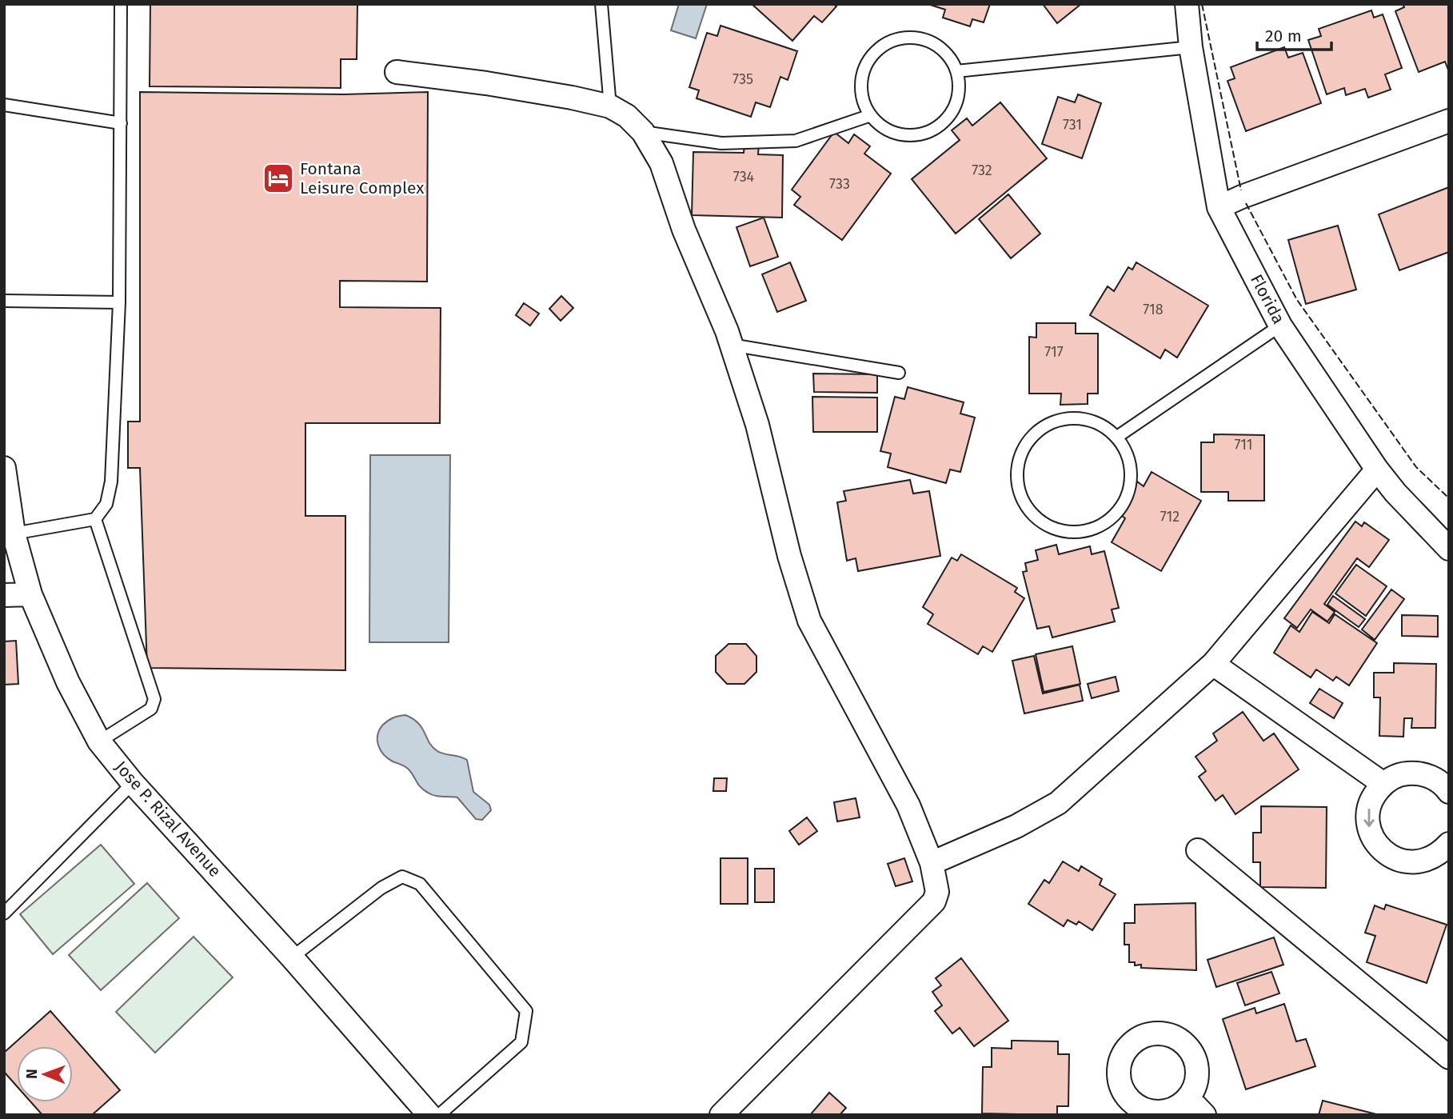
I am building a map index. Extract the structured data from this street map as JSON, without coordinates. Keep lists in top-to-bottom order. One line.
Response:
{"streets":{"street":["Florida","Jose P. Rizal Avenue"]},"places":{"hotel":["Fontana Leisure Complex"]},"house_numbers":["735","731","732","734","733","718","717","711","712"],"scale_bar":"20 m","north":"left"}
